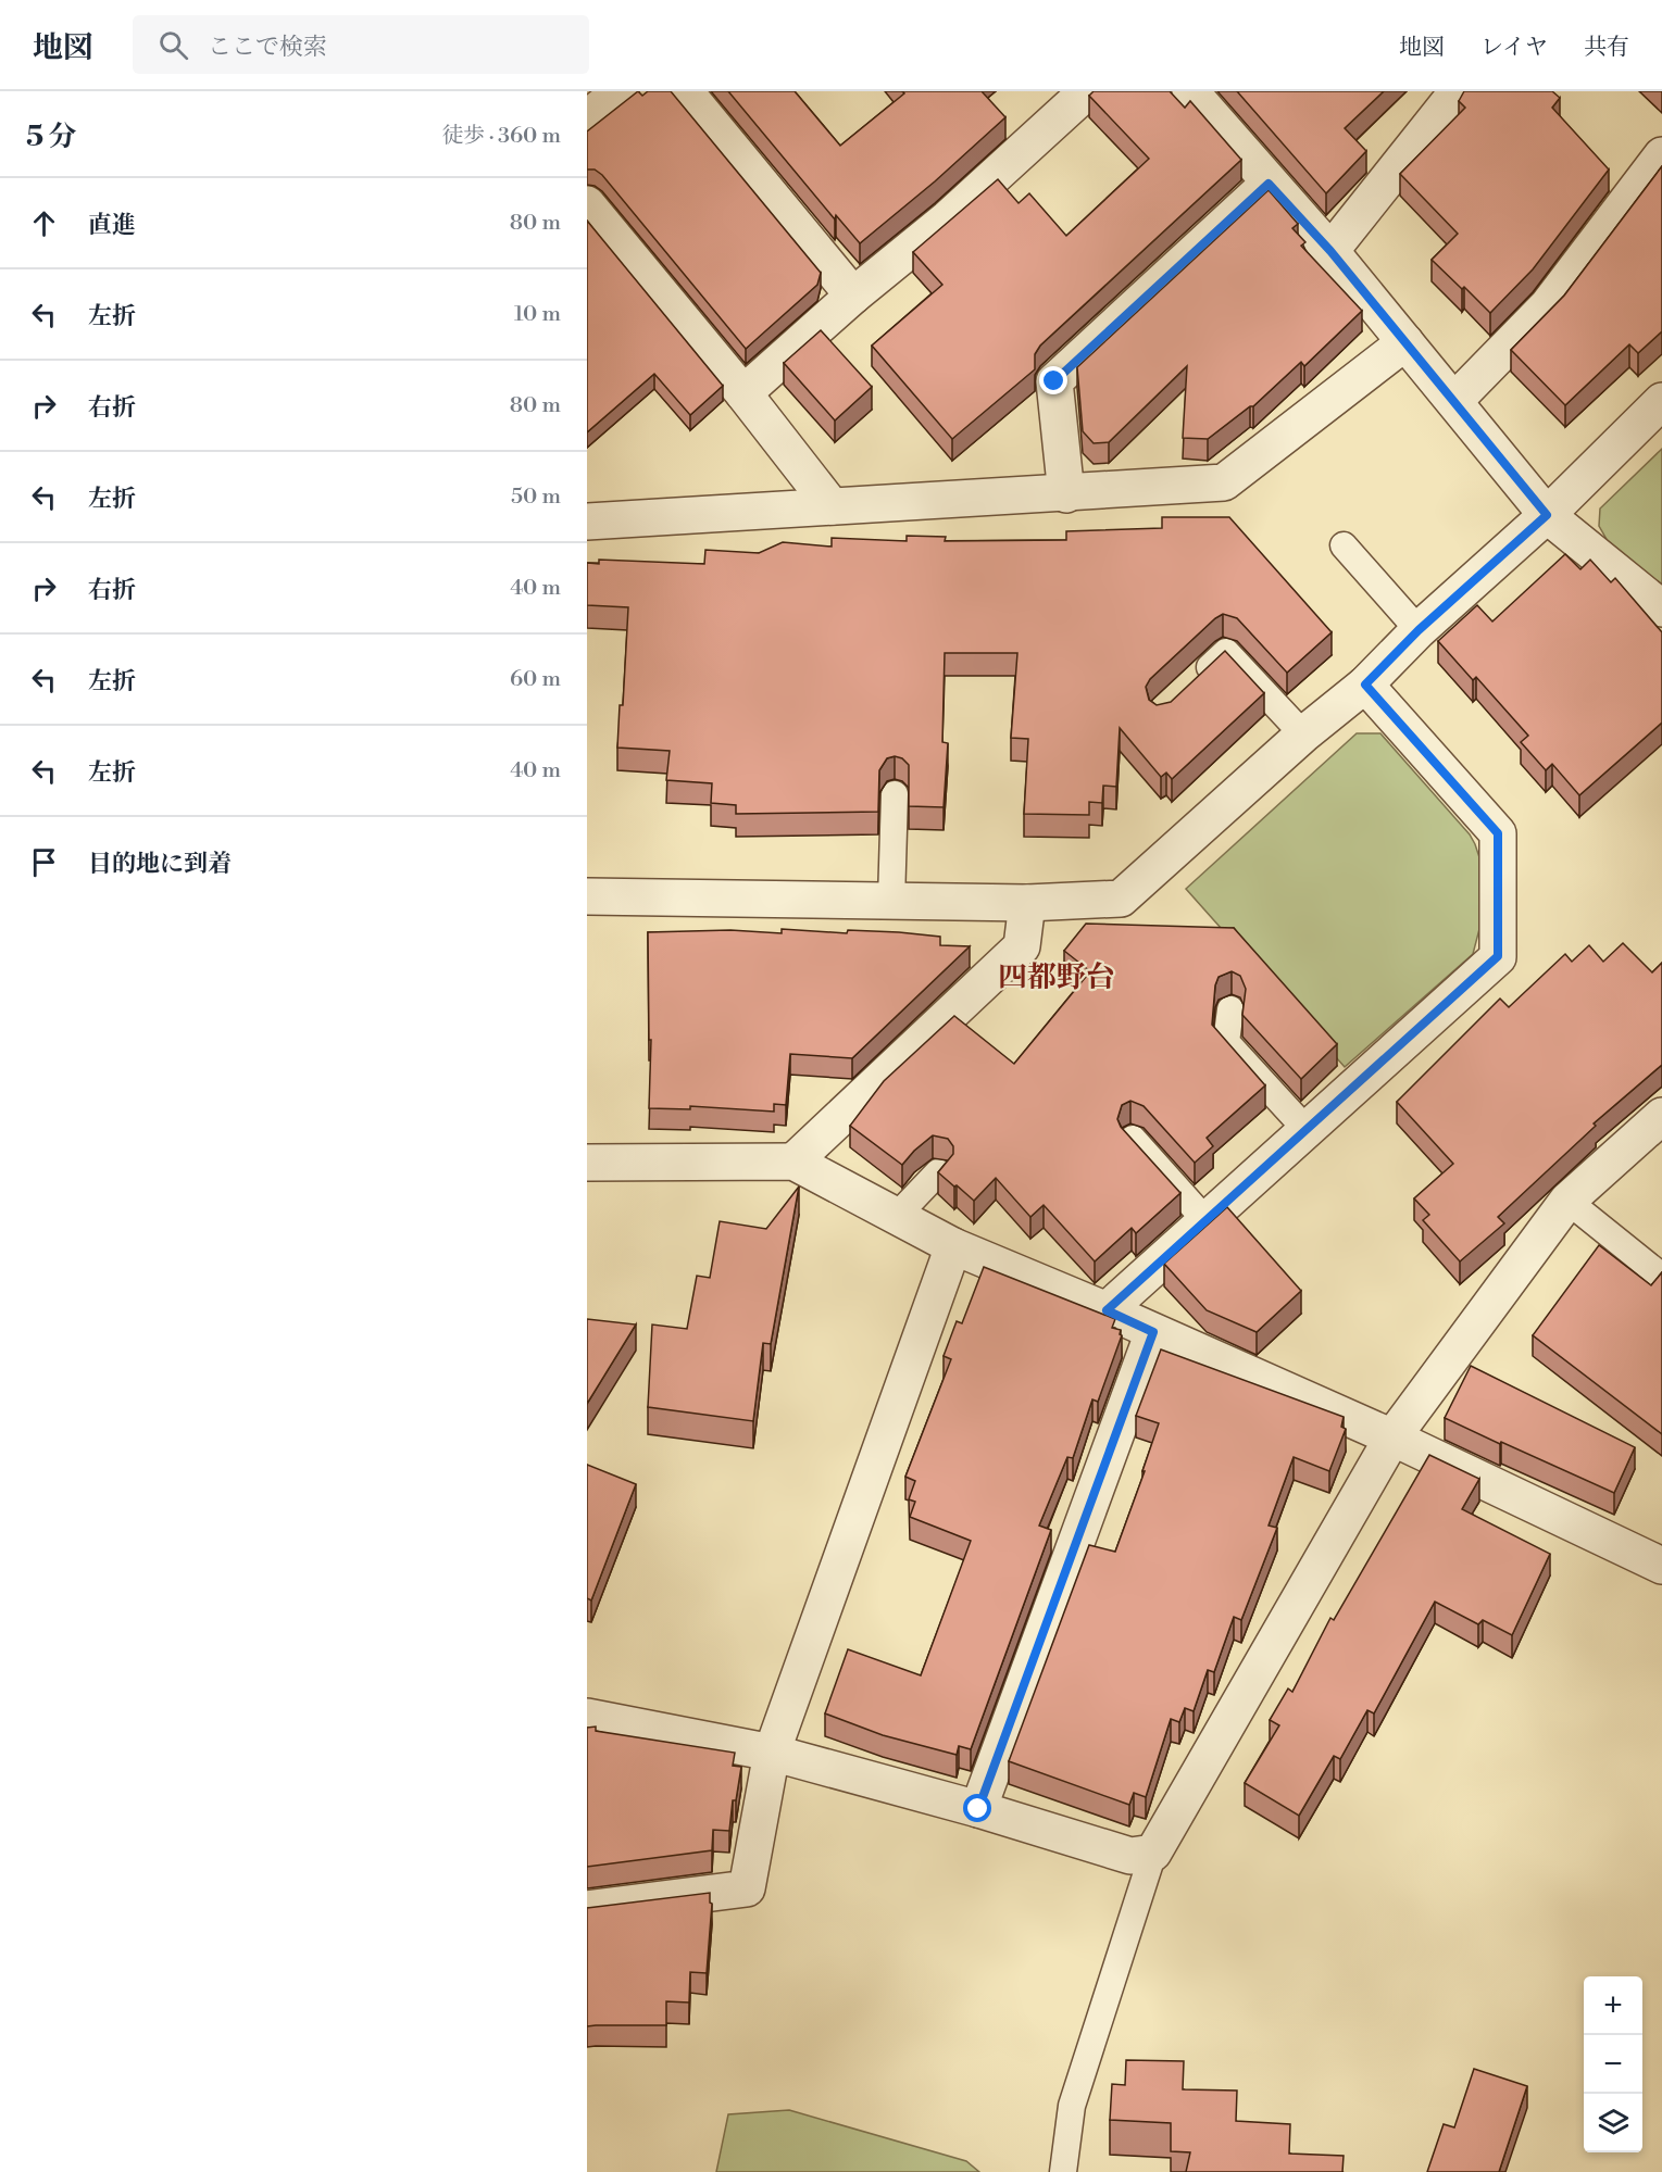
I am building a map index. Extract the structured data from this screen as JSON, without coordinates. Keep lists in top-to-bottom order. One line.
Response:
{"districts":["四都野台"],"page":{"header":"地図","search":"ここで検索","nav":["地図","レイヤ","共有"],"heading":["5 分","徒歩 · 360 m"],"list":[["直進","80 m"],["左折","10 m"],["右折","80 m"],["左折","50 m"],["右折","40 m"],["左折","60 m"],["左折","40 m"],"目的地に到着"],"map_buttons":["+","−"]}}
